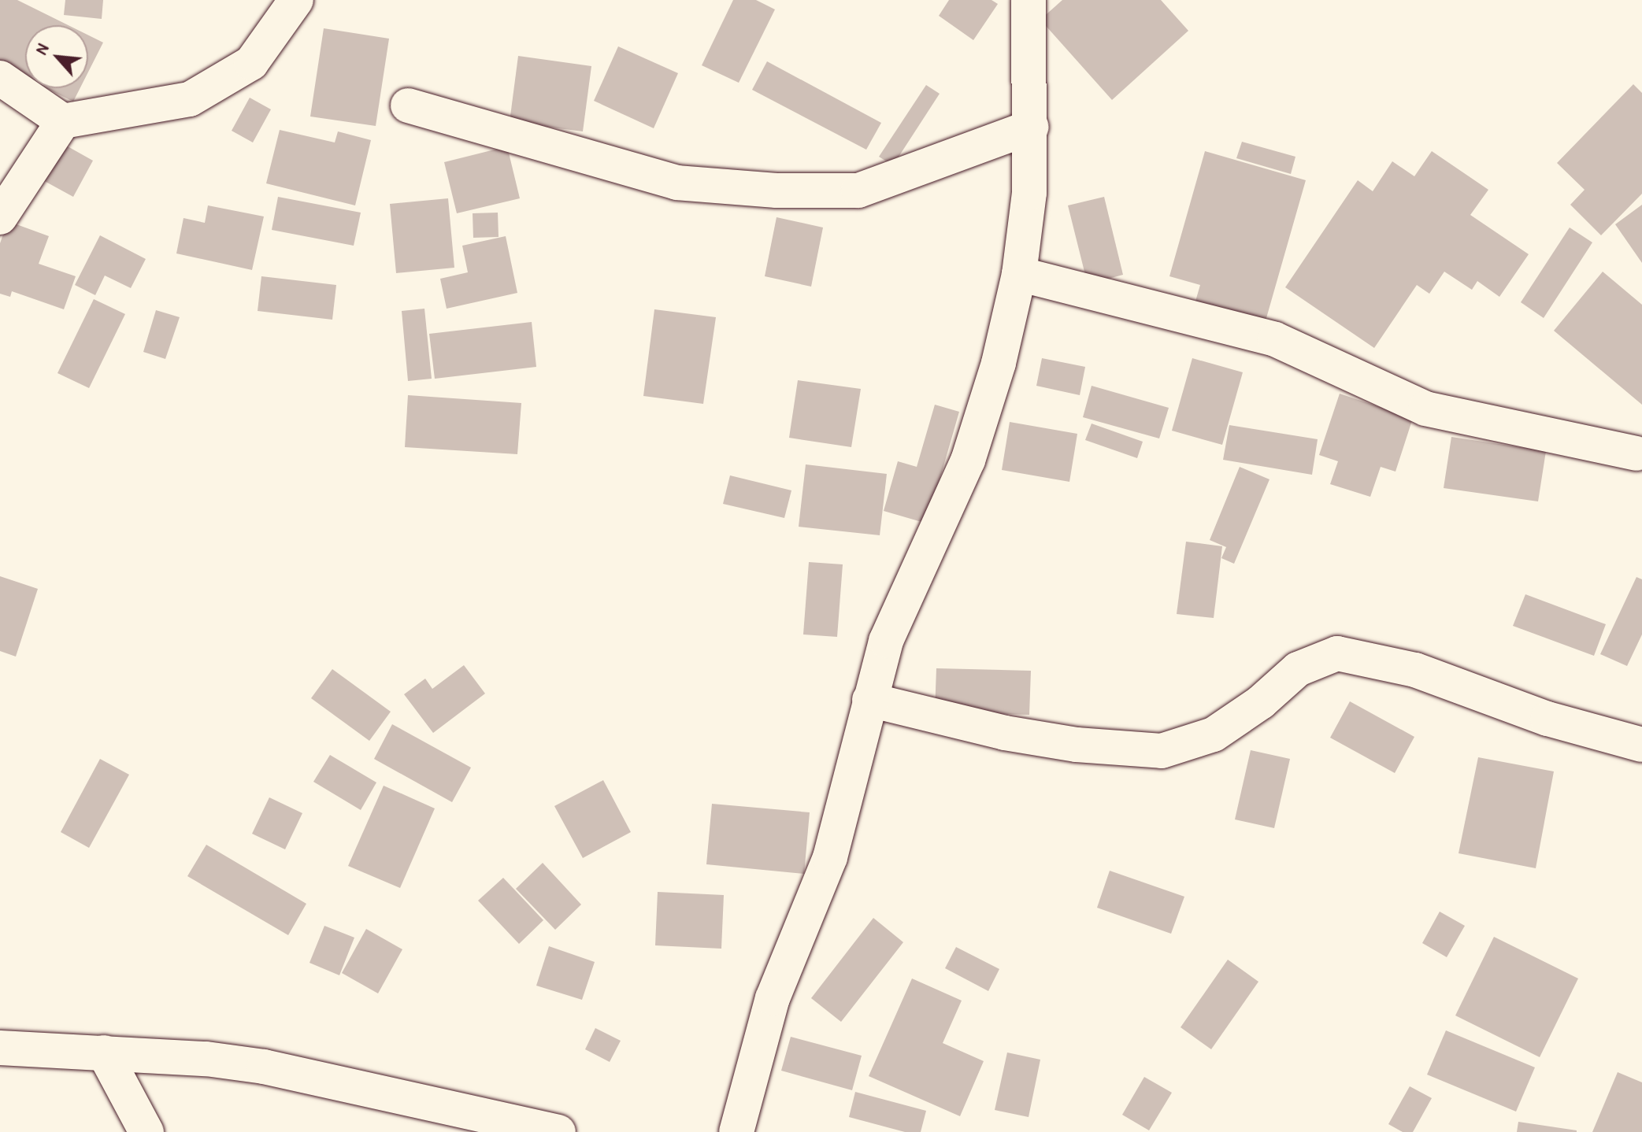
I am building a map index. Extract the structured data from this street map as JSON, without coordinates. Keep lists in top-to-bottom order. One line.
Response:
{"north":"top left"}
